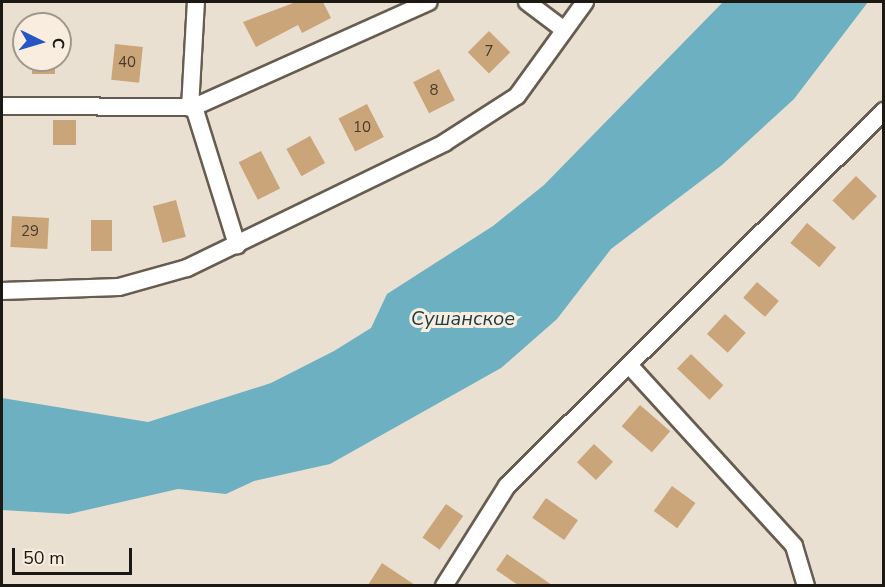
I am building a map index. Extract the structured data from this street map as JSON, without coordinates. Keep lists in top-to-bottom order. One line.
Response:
{"water":["Сушанское"],"house_numbers":["7","40","8","10","29"],"scale_bar":"50 m","north":"right"}
